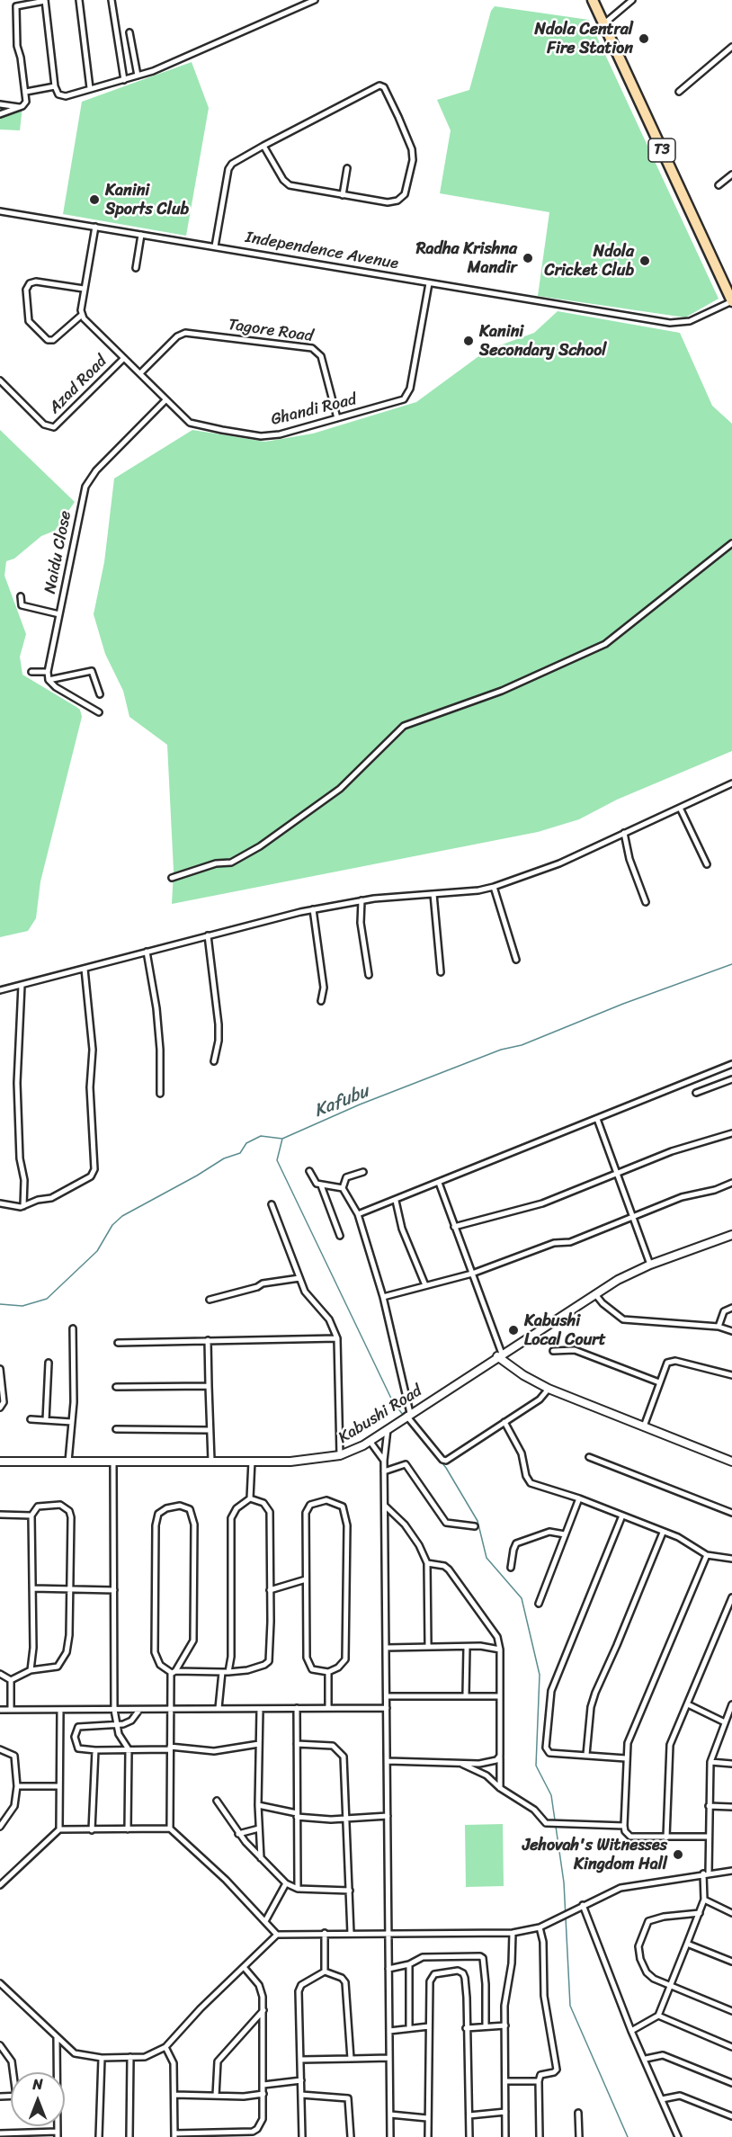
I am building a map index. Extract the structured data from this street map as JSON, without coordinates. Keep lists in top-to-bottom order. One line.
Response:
{"streets":{"highway":["T3"],"main road":["Kabushi Road"],"street":["Independence Avenue","Tagore Road","Azad Road","Ghandi Road","Naidu Close"]},"crossings":[["T3","Independence Avenue"],["Independence Avenue","Ghandi Road"],["Tagore Road","Ghandi Road"],["Azad Road","Ghandi Road"],["Ghandi Road","Naidu Close"]],"water":["Kafubu"],"places":["Ndola Central Fire Station","Kanini Sports Club","Radha Krishna Mandir","Ndola Cricket Club","Kanini Secondary School","Kabushi Local Court","Jehovah's Witnesses Kingdom Hall"],"north":"top"}
